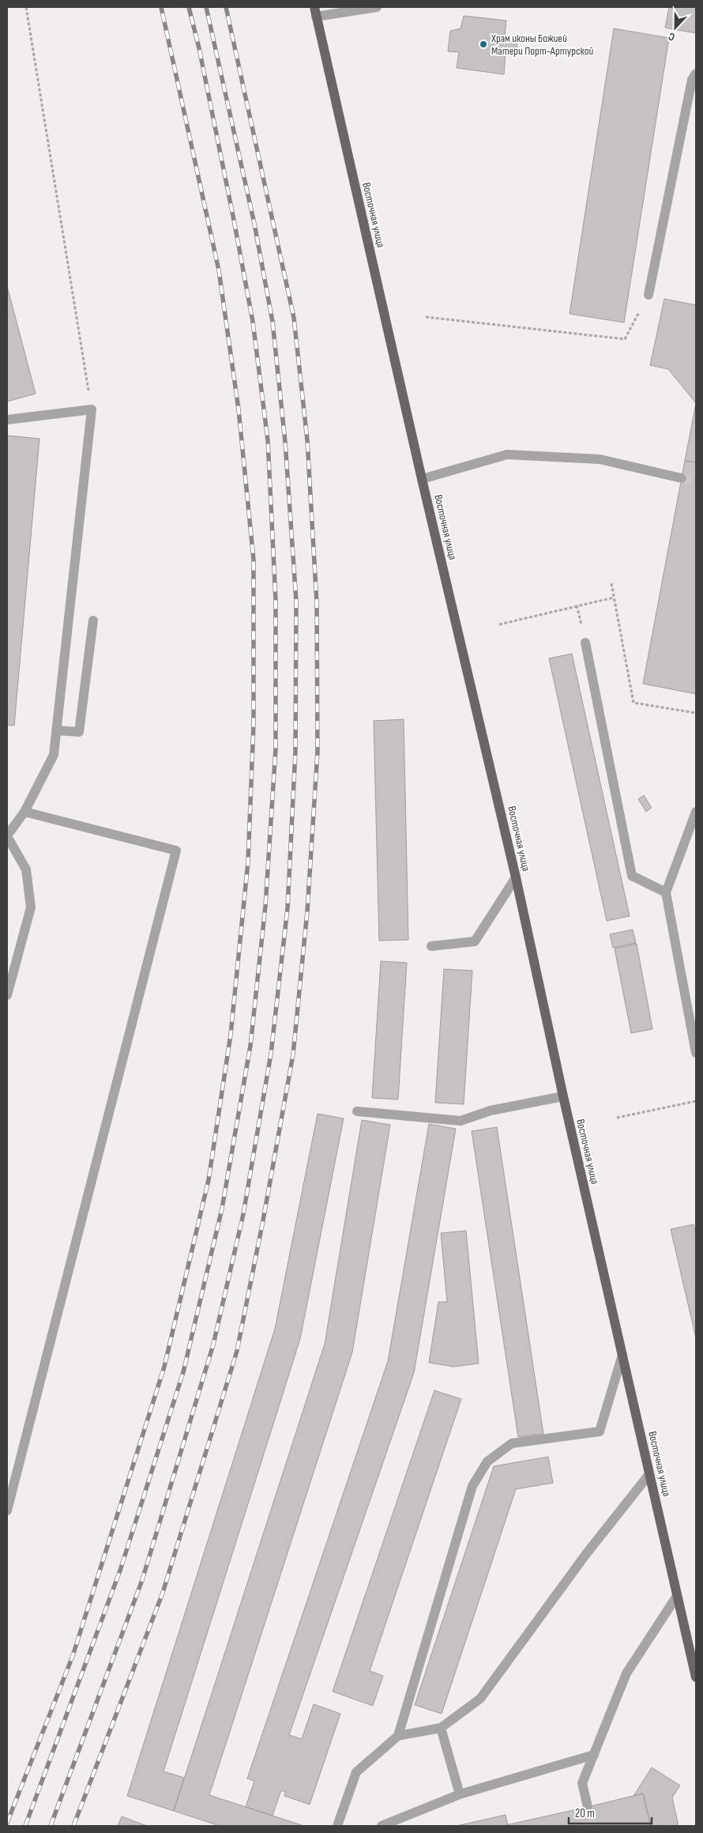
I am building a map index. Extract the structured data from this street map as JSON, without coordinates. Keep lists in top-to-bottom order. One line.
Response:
{"streets":{"main road":["Восточная улица"]},"places":["Храм иконы Божией Матери Порт-Артурской"],"scale_bar":"20 m","north":"bottom"}
